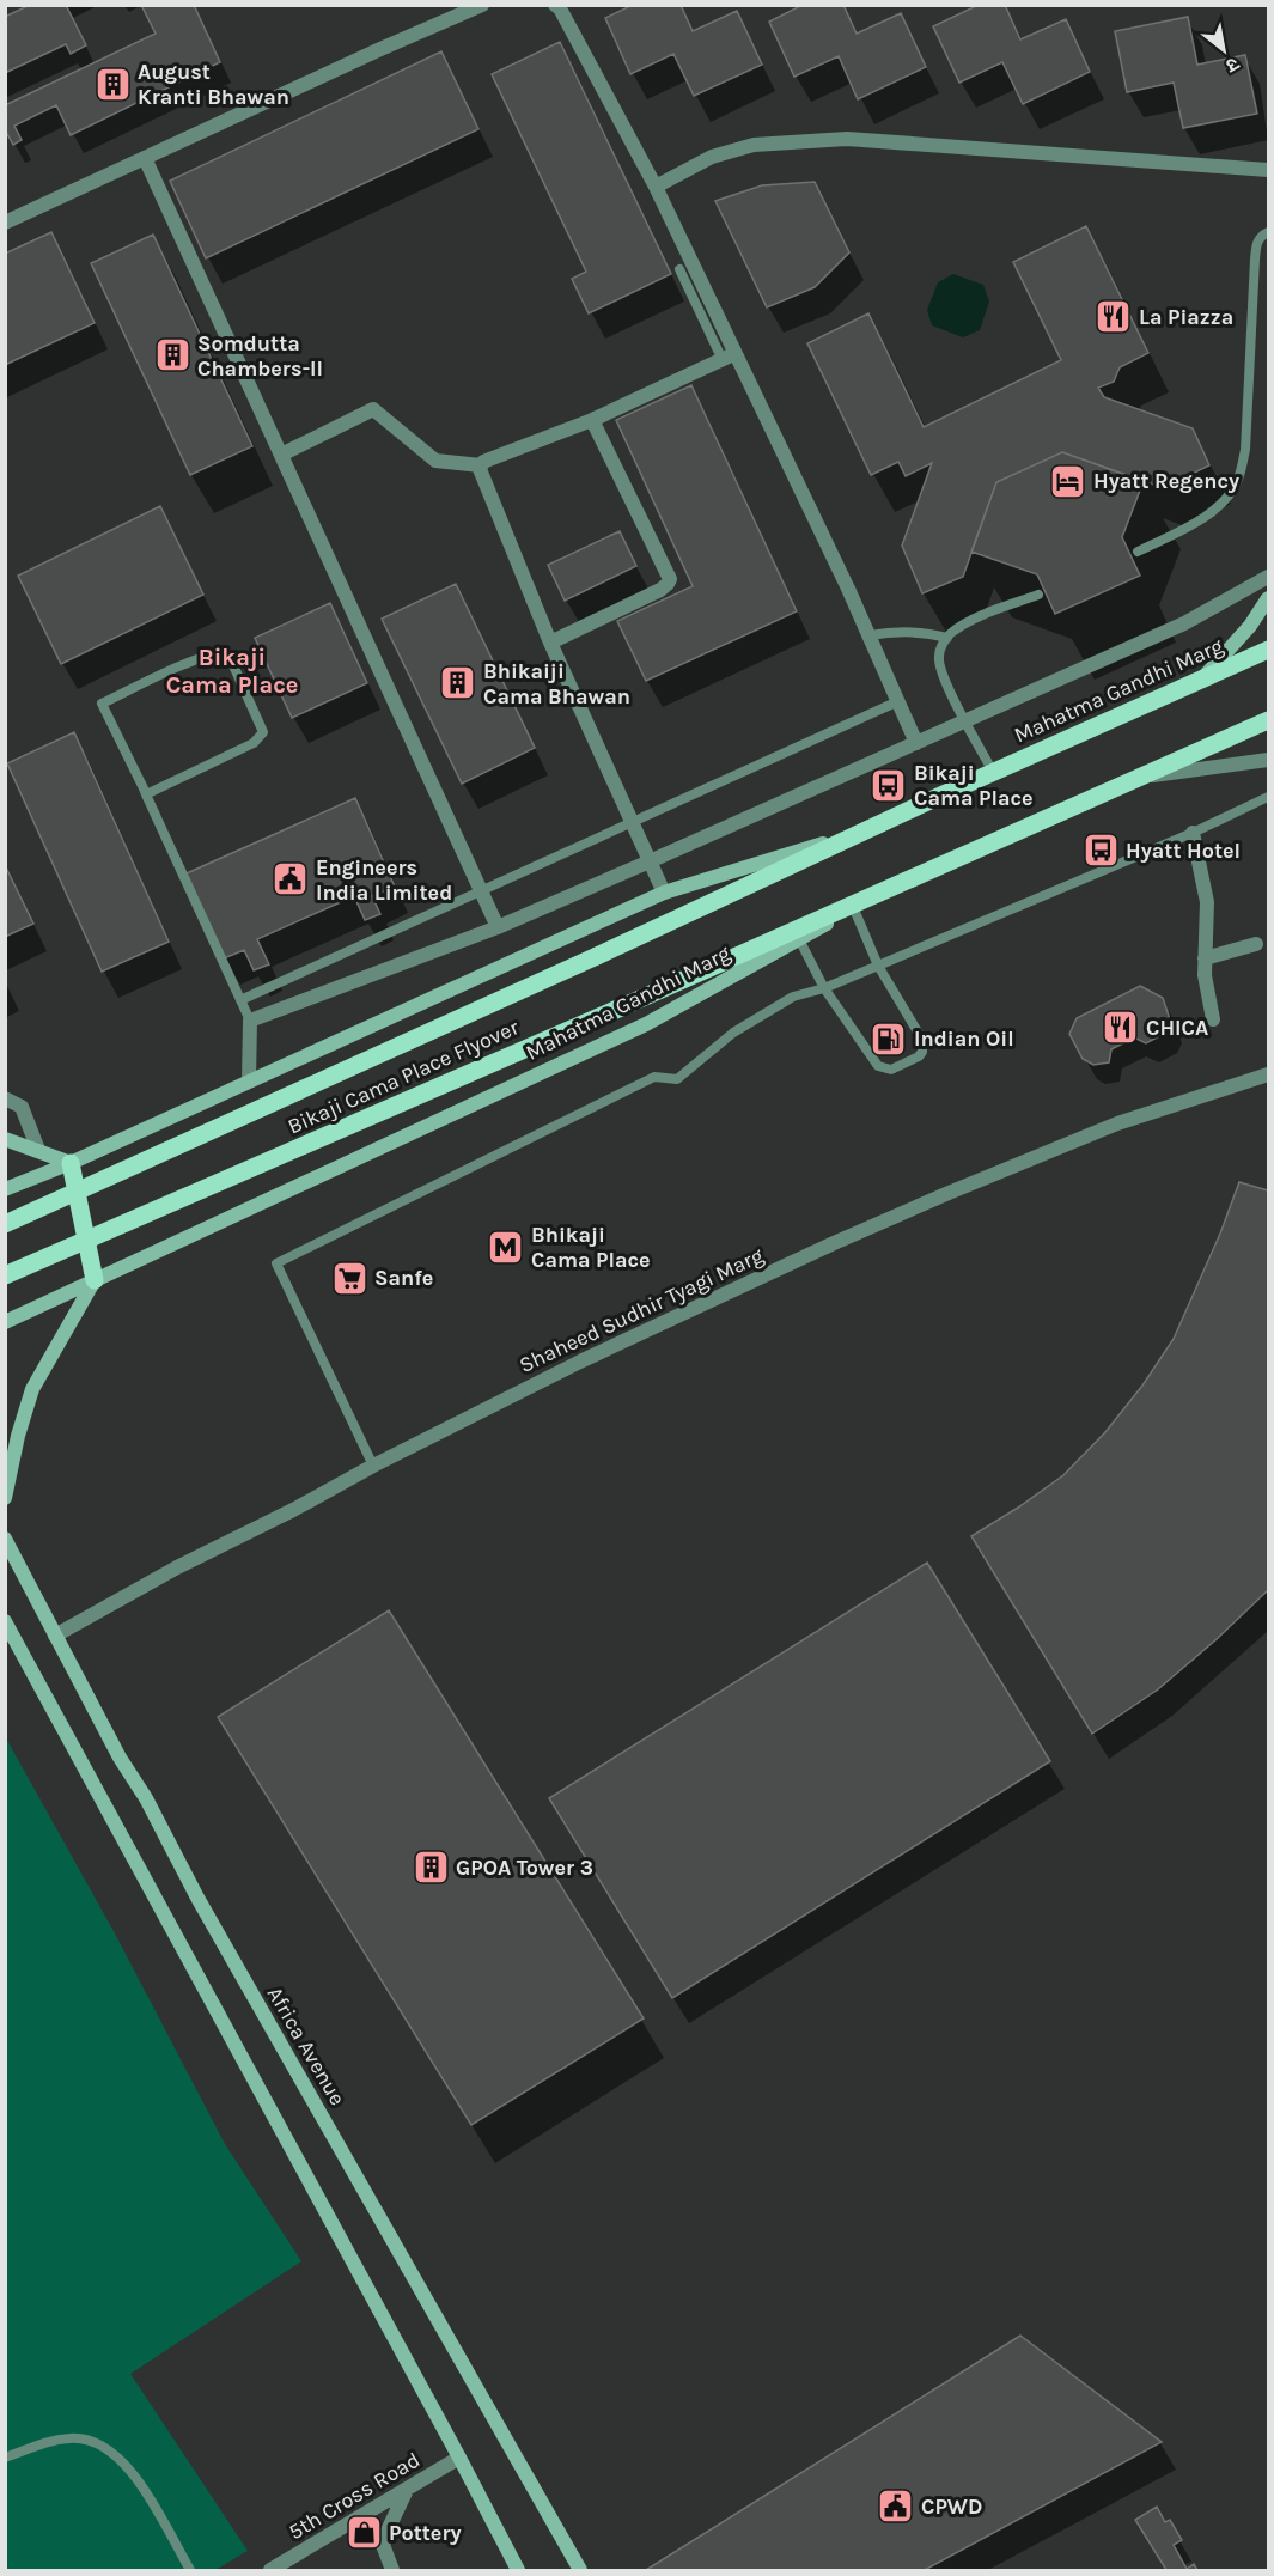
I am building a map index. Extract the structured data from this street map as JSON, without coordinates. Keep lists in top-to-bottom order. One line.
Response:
{"streets":{"main road":["Mahatma Gandhi Marg","Bikaji Cama Place Flyover","Africa Avenue"],"street":["Shaheed Sudhir Tyagi Marg","5th Cross Road"]},"crossings":[["Mahatma Gandhi Marg","Bikaji Cama Place Flyover"],["Shaheed Sudhir Tyagi Marg","Africa Avenue"]],"districts":["Bikaji Cama Place"],"places":{"building":["August Kranti Bhawan","Somdutta Chambers-II","Bhikaiji Cama Bhawan","GPOA Tower 3"],"restaurant":["La Piazza","CHICA"],"hotel":["Hyatt Regency"],"bus stop":["Bikaji Cama Place","Hyatt Hotel"],"public building":["Engineers India Limited","CPWD"],"fuel station":["Indian Oil"],"metro station":["Bhikaji Cama Place"],"supermarket":["Sanfe"],"shop":["Pottery"]},"north":"bottom right"}
